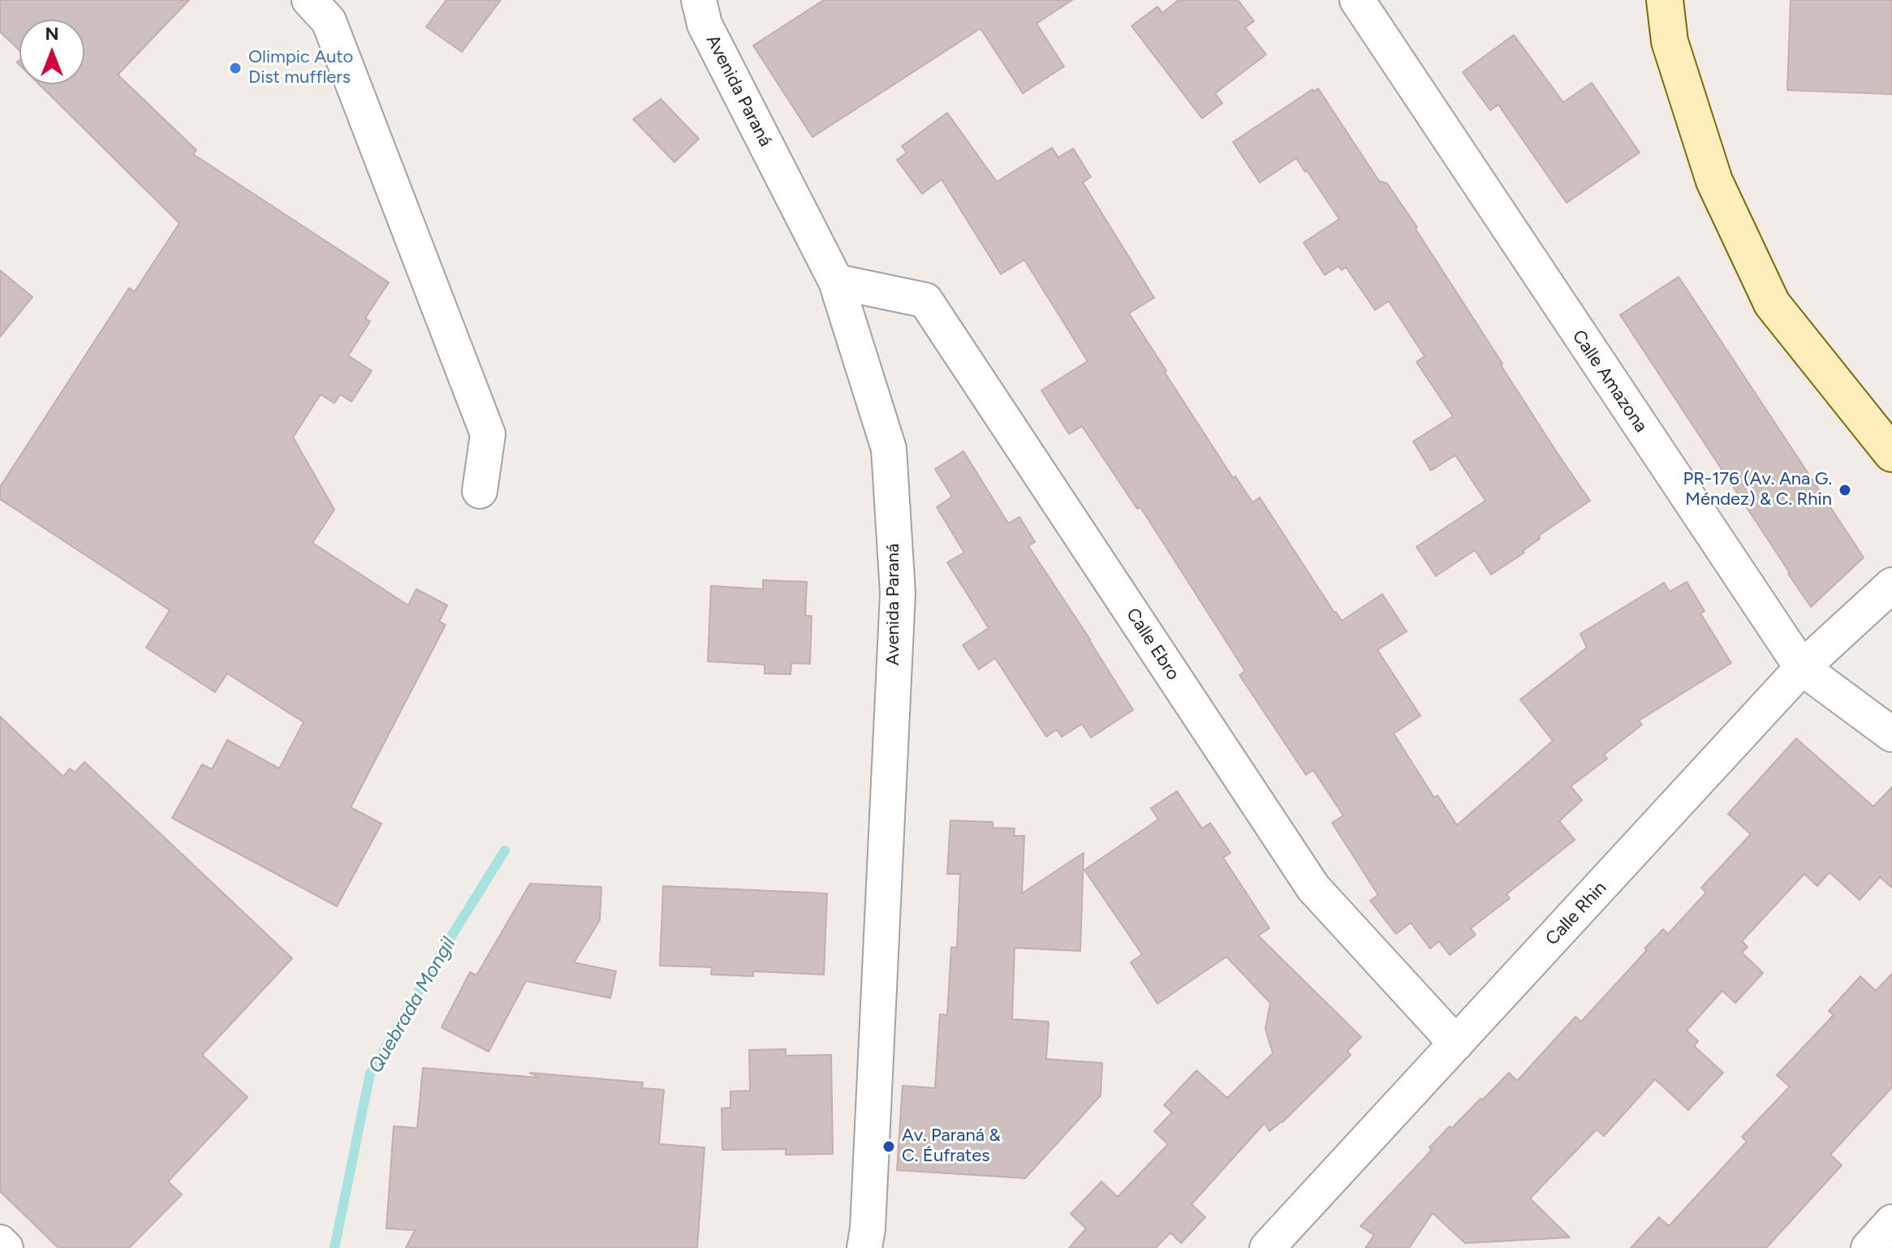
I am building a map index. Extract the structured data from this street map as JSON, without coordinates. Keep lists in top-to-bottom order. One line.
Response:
{"streets":{"street":["Avenida Paraná","Calle Amazona","Calle Ebro","Calle Rhin"]},"crossings":[["Avenida Paraná","Calle Ebro"],["Calle Amazona","Calle Rhin"],["Calle Ebro","Calle Rhin"]],"water":["Quebrada Mongil"],"places":["Olimpic Auto Dist mufflers","PR-176 (Av. Ana G. Méndez) & C. Rhin","Av. Paraná & C. Éufrates"],"north":"top"}
